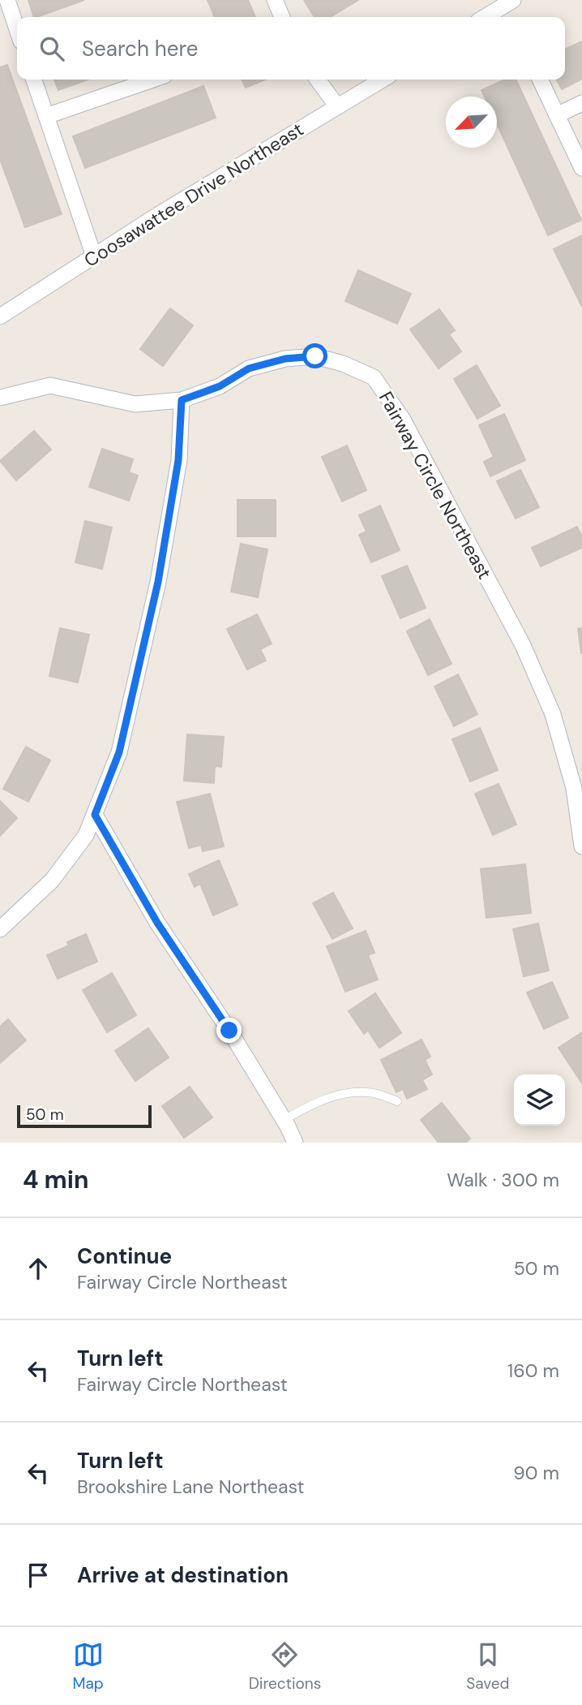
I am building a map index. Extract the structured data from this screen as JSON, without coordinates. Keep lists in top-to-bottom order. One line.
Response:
{"streets":{"street":["Coosawattee Drive Northeast","Fairway Circle Northeast"]},"scale_bar":"50 m","north":"bottom left","page":{"search":"Search here","scale":"50 m","heading":["4 min","Walk · 300 m"],"list":[["Continue","Fairway Circle Northeast","50 m"],["Turn left","Fairway Circle Northeast","160 m"],["Turn left","Brookshire Lane Northeast","90 m"],"Arrive at destination"],"nav":["Map","Directions","Saved"]}}
